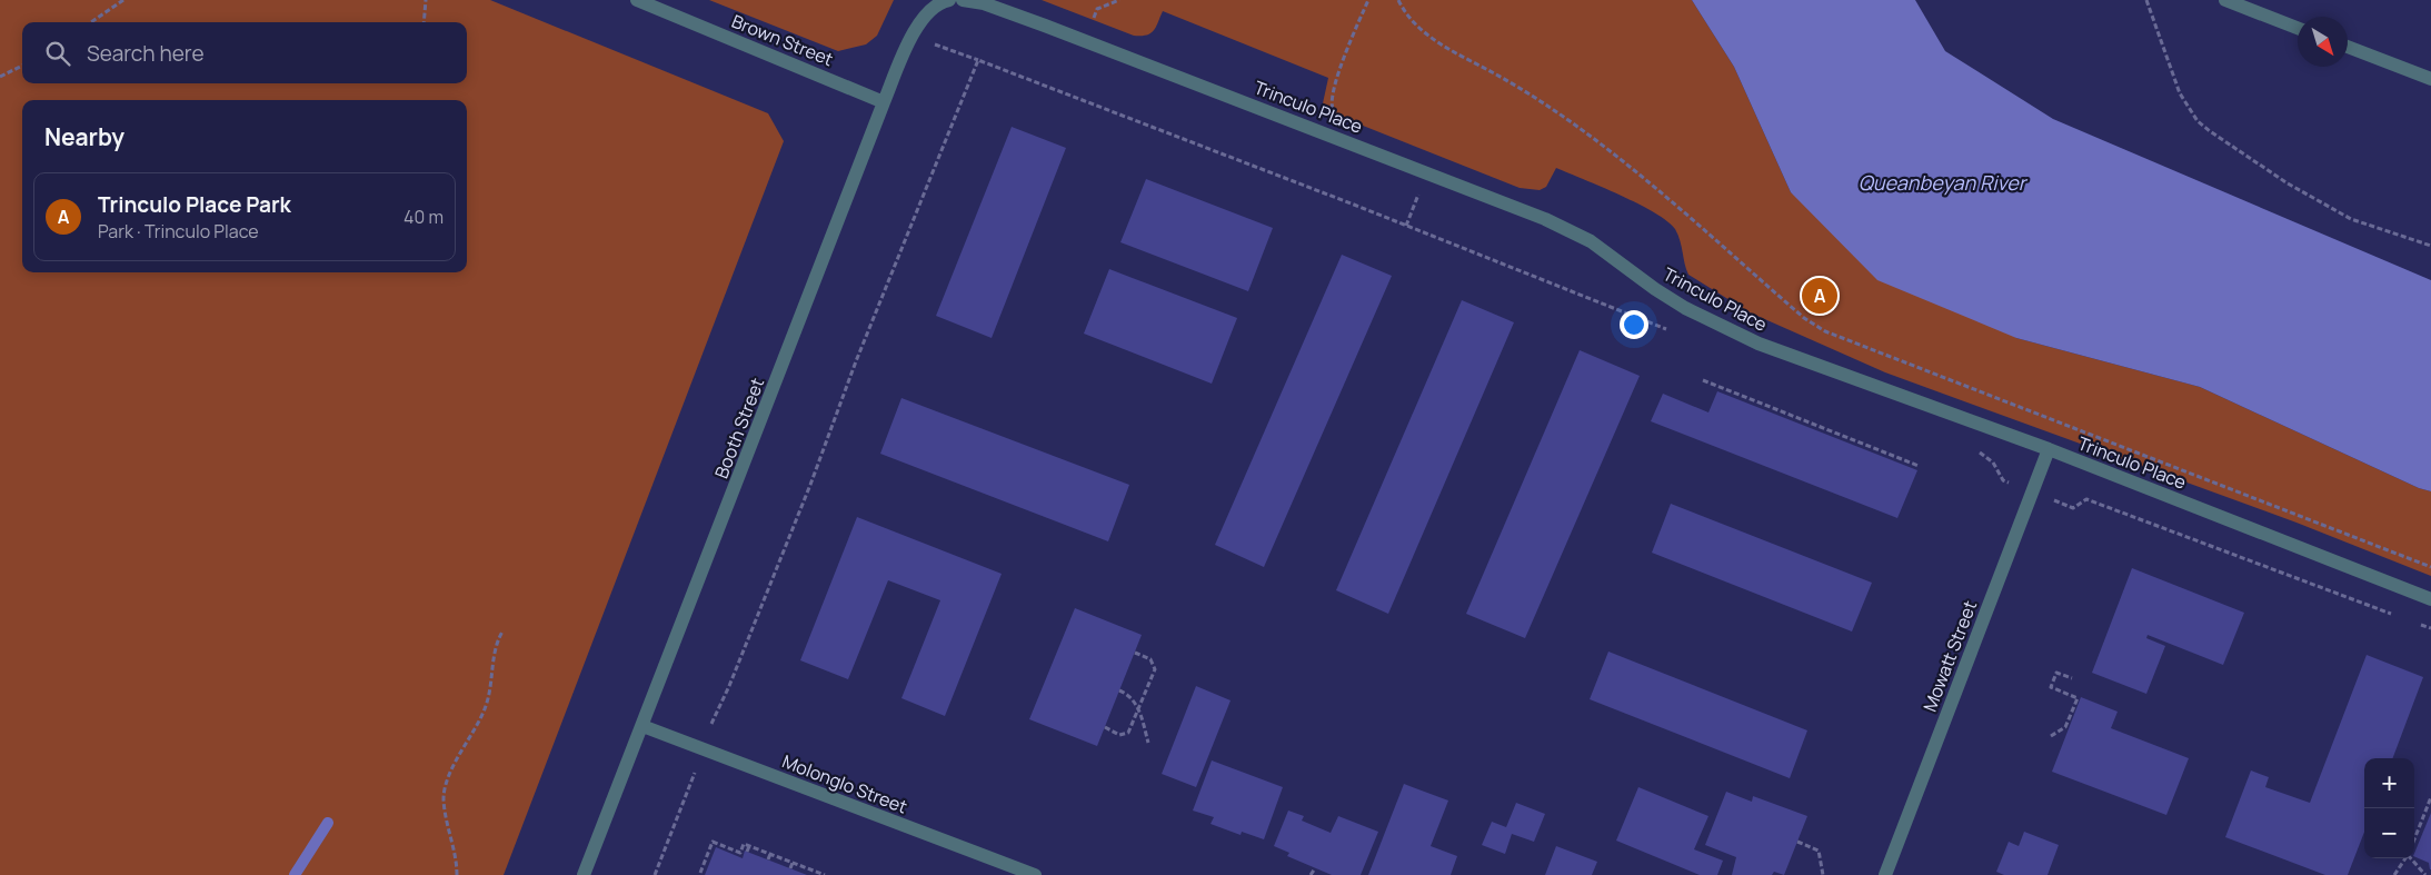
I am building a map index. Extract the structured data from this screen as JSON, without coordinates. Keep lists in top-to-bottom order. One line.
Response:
{"streets":{"street":["Brown Street","Trinculo Place","Booth Street","Mowatt Street","Molonglo Street"]},"crossings":[["Brown Street","Booth Street"],["Trinculo Place","Mowatt Street"],["Booth Street","Molonglo Street"]],"water":["Queanbeyan River"],"north":"bottom right","page":{"search":"Search here","heading":"Nearby","list":[{"mark":"A","name":"Trinculo Place Park","note":"Park · Trinculo Place","value":"40 m"}],"pins":"A","map_buttons":["+","−"]}}
